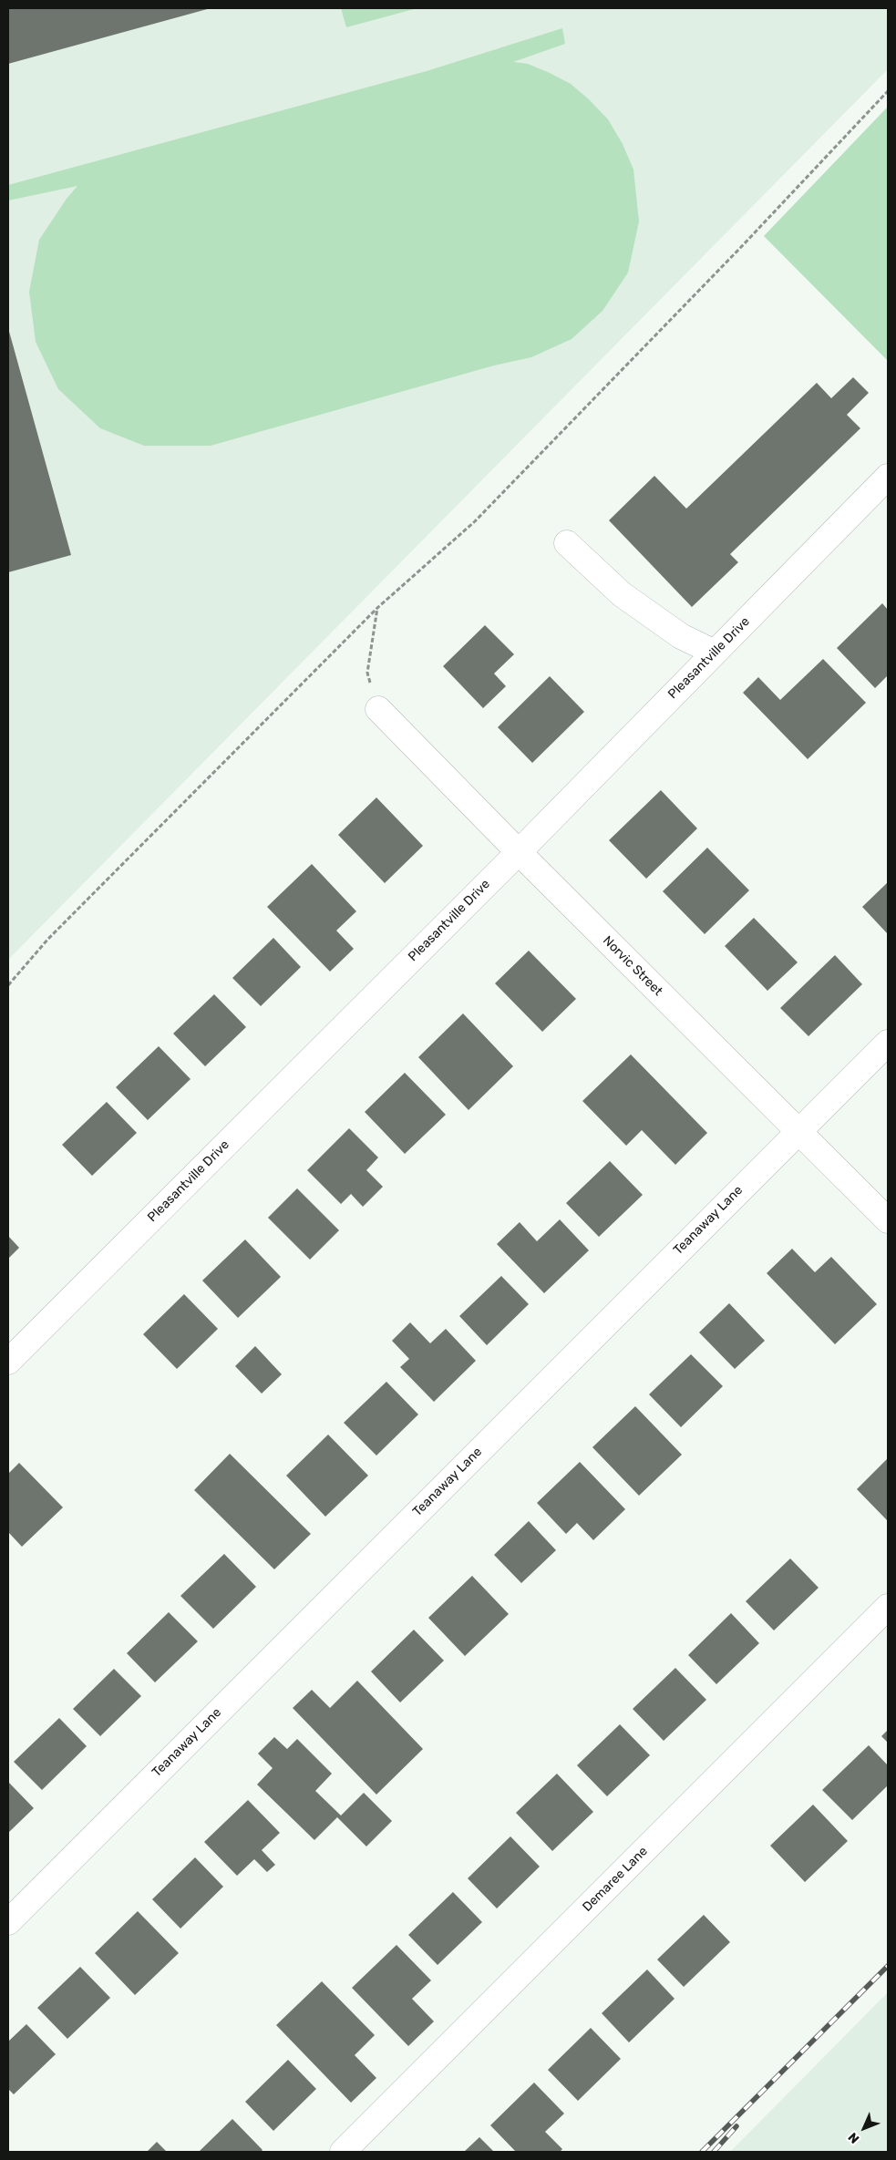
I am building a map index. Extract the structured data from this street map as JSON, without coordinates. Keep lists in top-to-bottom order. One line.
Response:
{"streets":{"street":["Pleasantville Drive","Norvic Street","Teanaway Lane","Demaree Lane"]},"crossings":[["Pleasantville Drive","Norvic Street"],["Norvic Street","Teanaway Lane"]],"north":"bottom left"}
